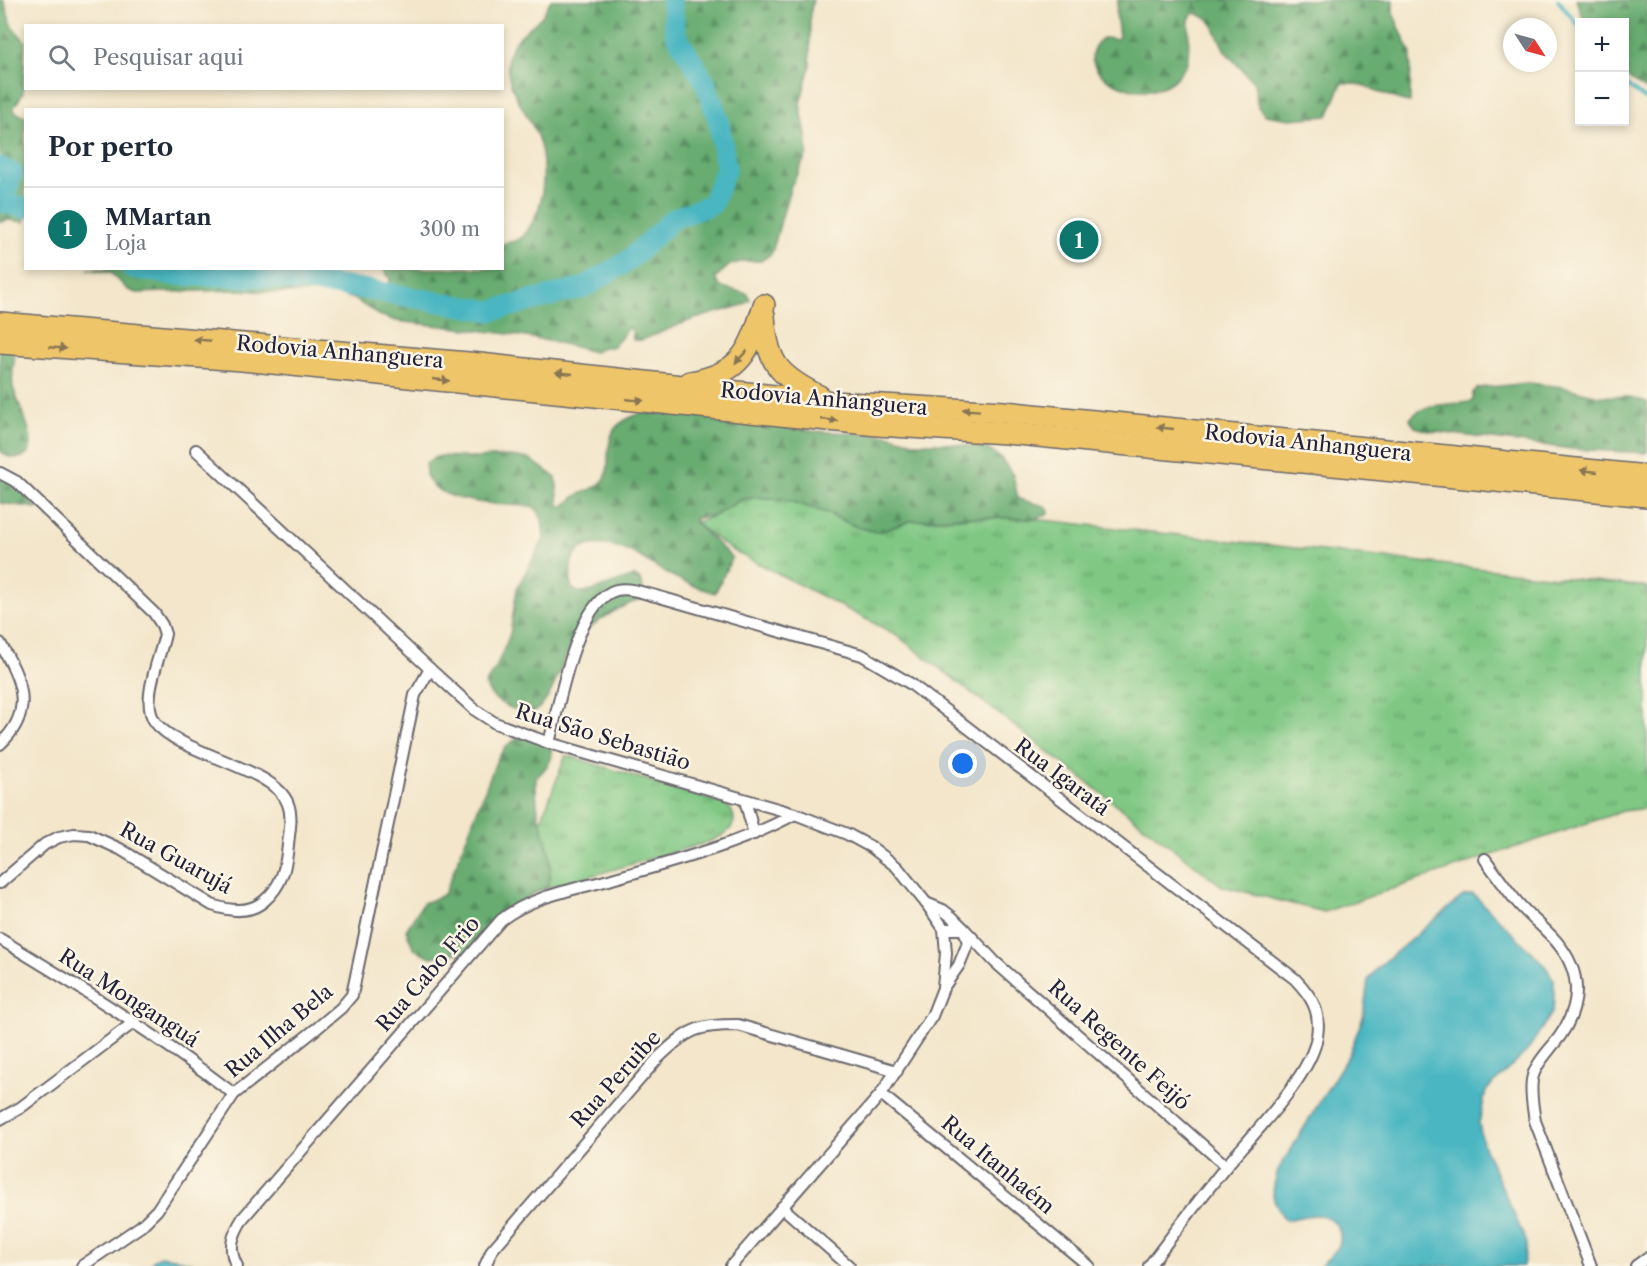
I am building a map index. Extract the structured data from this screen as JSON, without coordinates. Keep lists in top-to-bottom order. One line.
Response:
{"streets":{"highway":["Rodovia Anhanguera"],"street":["Rua São Sebastião","Rua Igaratá","Rua Guarujá","Rua Cabo Frio","Rua Monganguá","Rua Ilha Bela","Rua Regente Feijó","Rua Peruibe","Rua Itanhaém"]},"crossings":[["Rua São Sebastião","Rua Igaratá"],["Rua São Sebastião","Rua Cabo Frio"],["Rua São Sebastião","Rua Ilha Bela"],["Rua São Sebastião","Rua Regente Feijó"],["Rua São Sebastião","Rua Peruibe"],["Rua São Sebastião","Rua Itanhaém"],["Rua Igaratá","Rua Regente Feijó"],["Rua Monganguá","Rua Ilha Bela"]],"north":"bottom right","page":{"map_buttons":["+","−"],"search":"Pesquisar aqui","heading":"Por perto","list":[{"mark":"1","name":"MMartan","note":"Loja","value":"300 m"}],"pins":"1"}}
